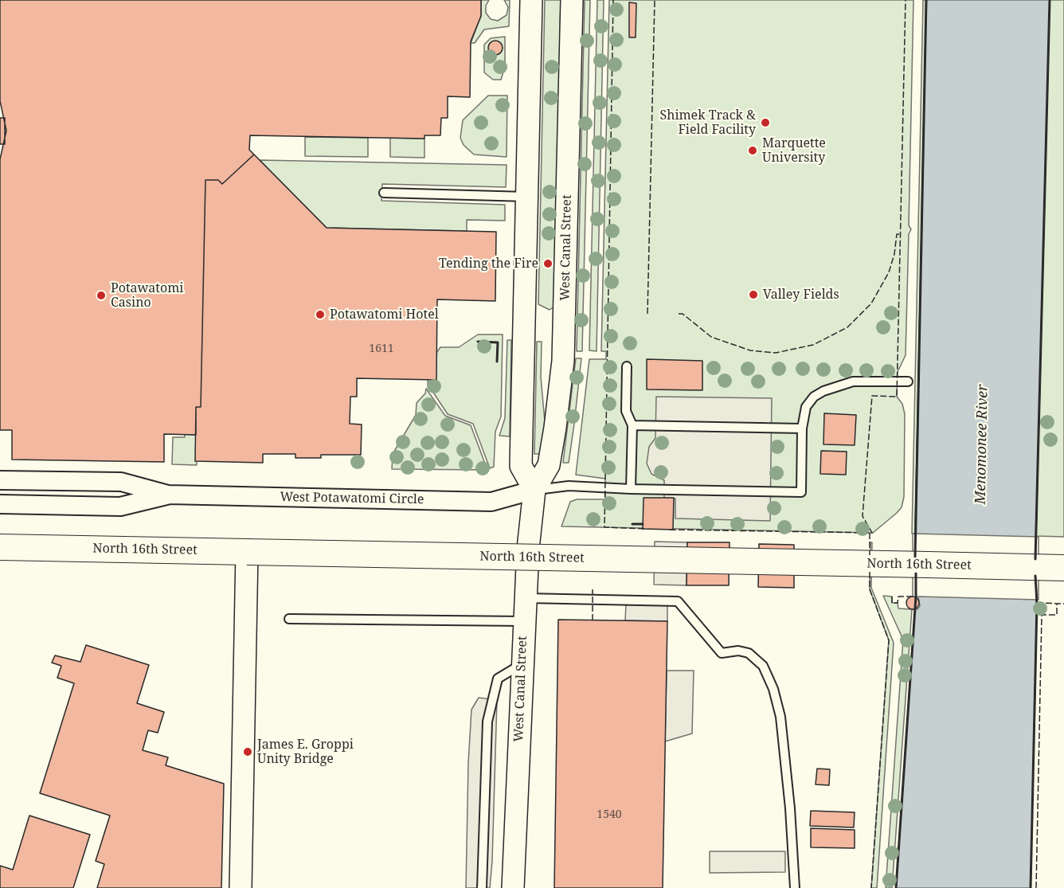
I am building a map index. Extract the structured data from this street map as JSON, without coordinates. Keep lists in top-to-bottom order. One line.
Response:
{"streets":{"main road":["North 16th Street"],"street":["West Canal Street","West Potawatomi Circle"]},"crossings":[["West Canal Street","West Potawatomi Circle"]],"water":["Menomonee River"],"places":["Shimek Track & Field Facility","Marquette University","Tending the Fire","Valley Fields","Potawatomi Casino","Potawatomi Hotel","James E. Groppi Unity Bridge"],"house_numbers":["1611","1540"]}
